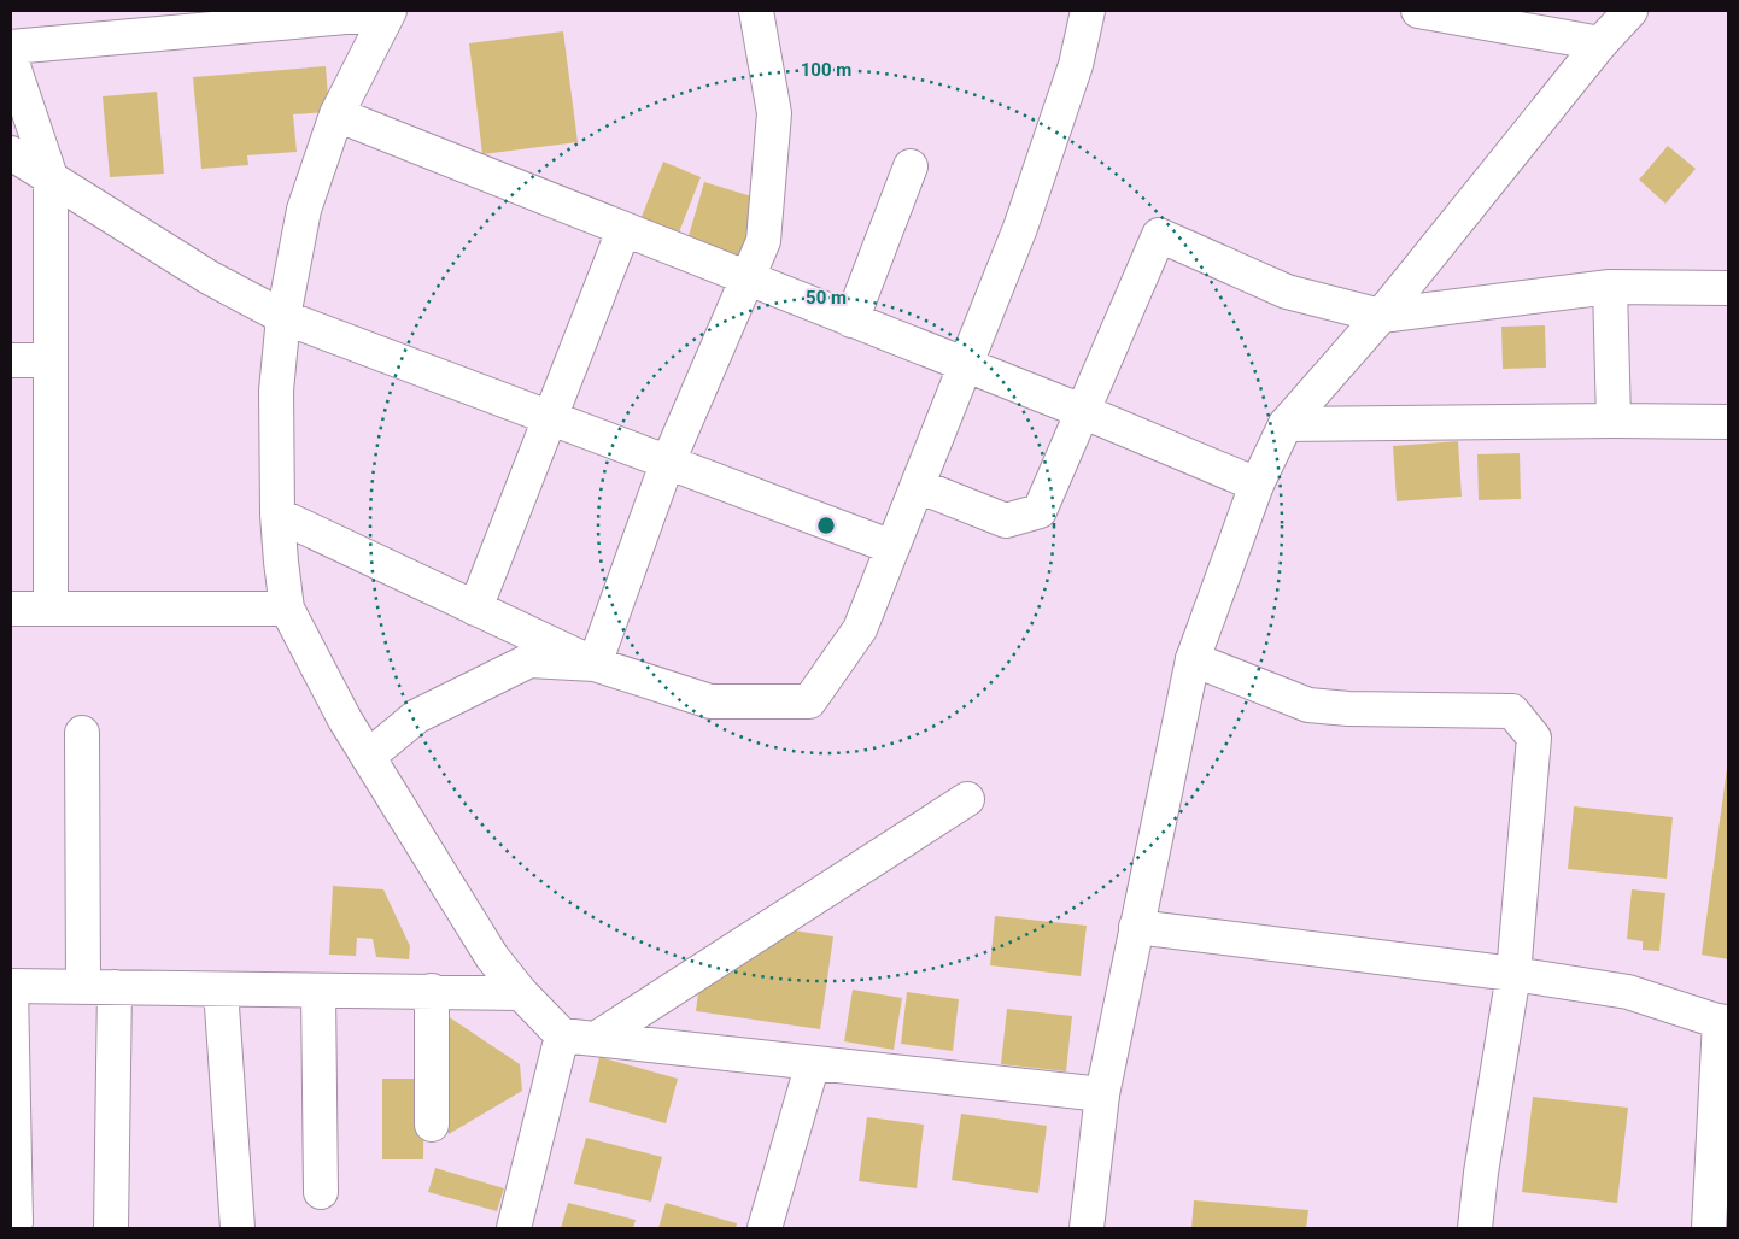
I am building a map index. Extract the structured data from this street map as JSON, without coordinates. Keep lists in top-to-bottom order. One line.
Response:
{"rings":["100 m","50 m"]}
